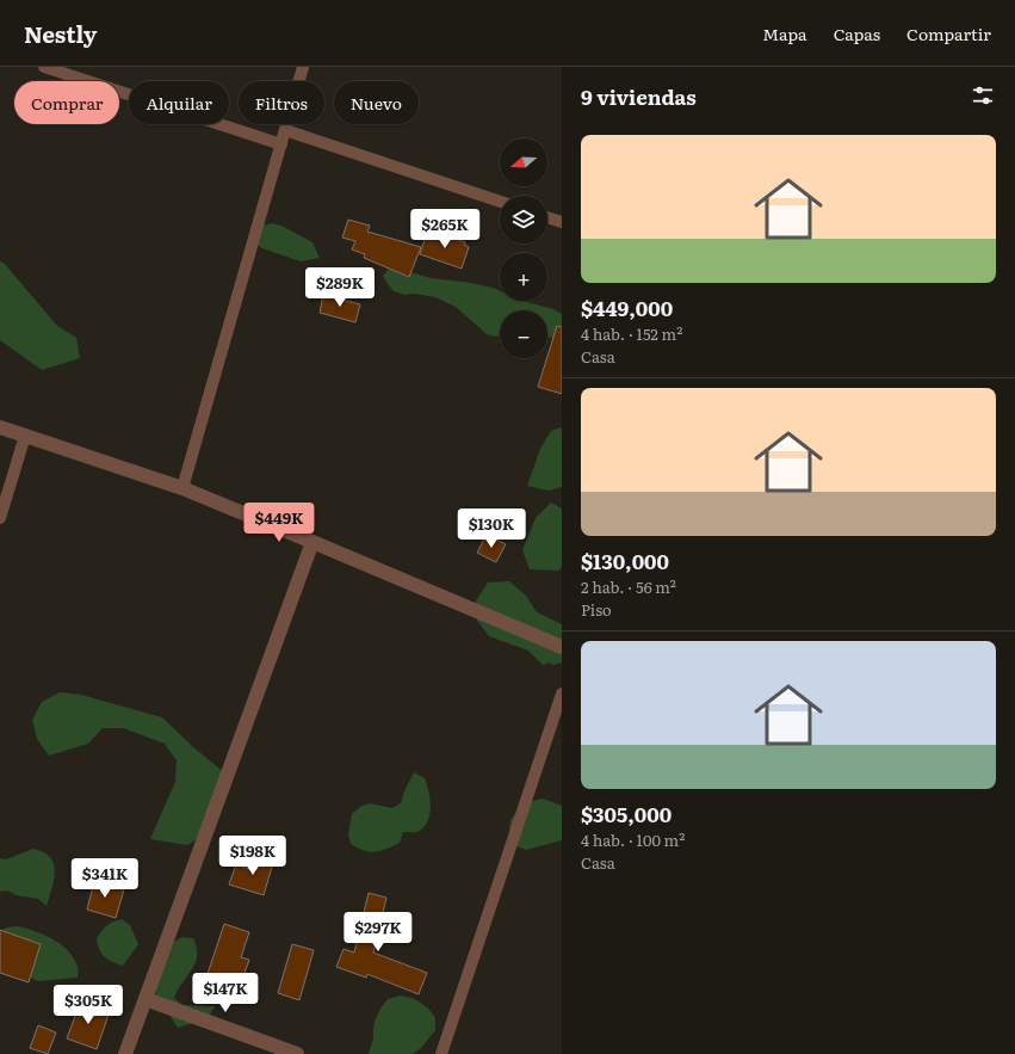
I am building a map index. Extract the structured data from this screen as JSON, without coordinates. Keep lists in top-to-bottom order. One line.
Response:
{"north":"left","page":{"header":"Nestly","nav":["Mapa","Capas","Compartir"],"heading":"9 viviendas","chip":["Comprar","Alquilar","Filtros","Nuevo"],"list":[{"name":"$449,000","note":"4 hab. · 152 m² · Casa"},{"name":"$130,000","note":"2 hab. · 56 m² · Piso"},{"name":"$305,000","note":"4 hab. · 100 m² · Casa"}],"map_buttons":["+","−"],"price":["$265K","$289K","$449K","$130K","$198K","$341K","$297K","$147K","$305K"]}}
